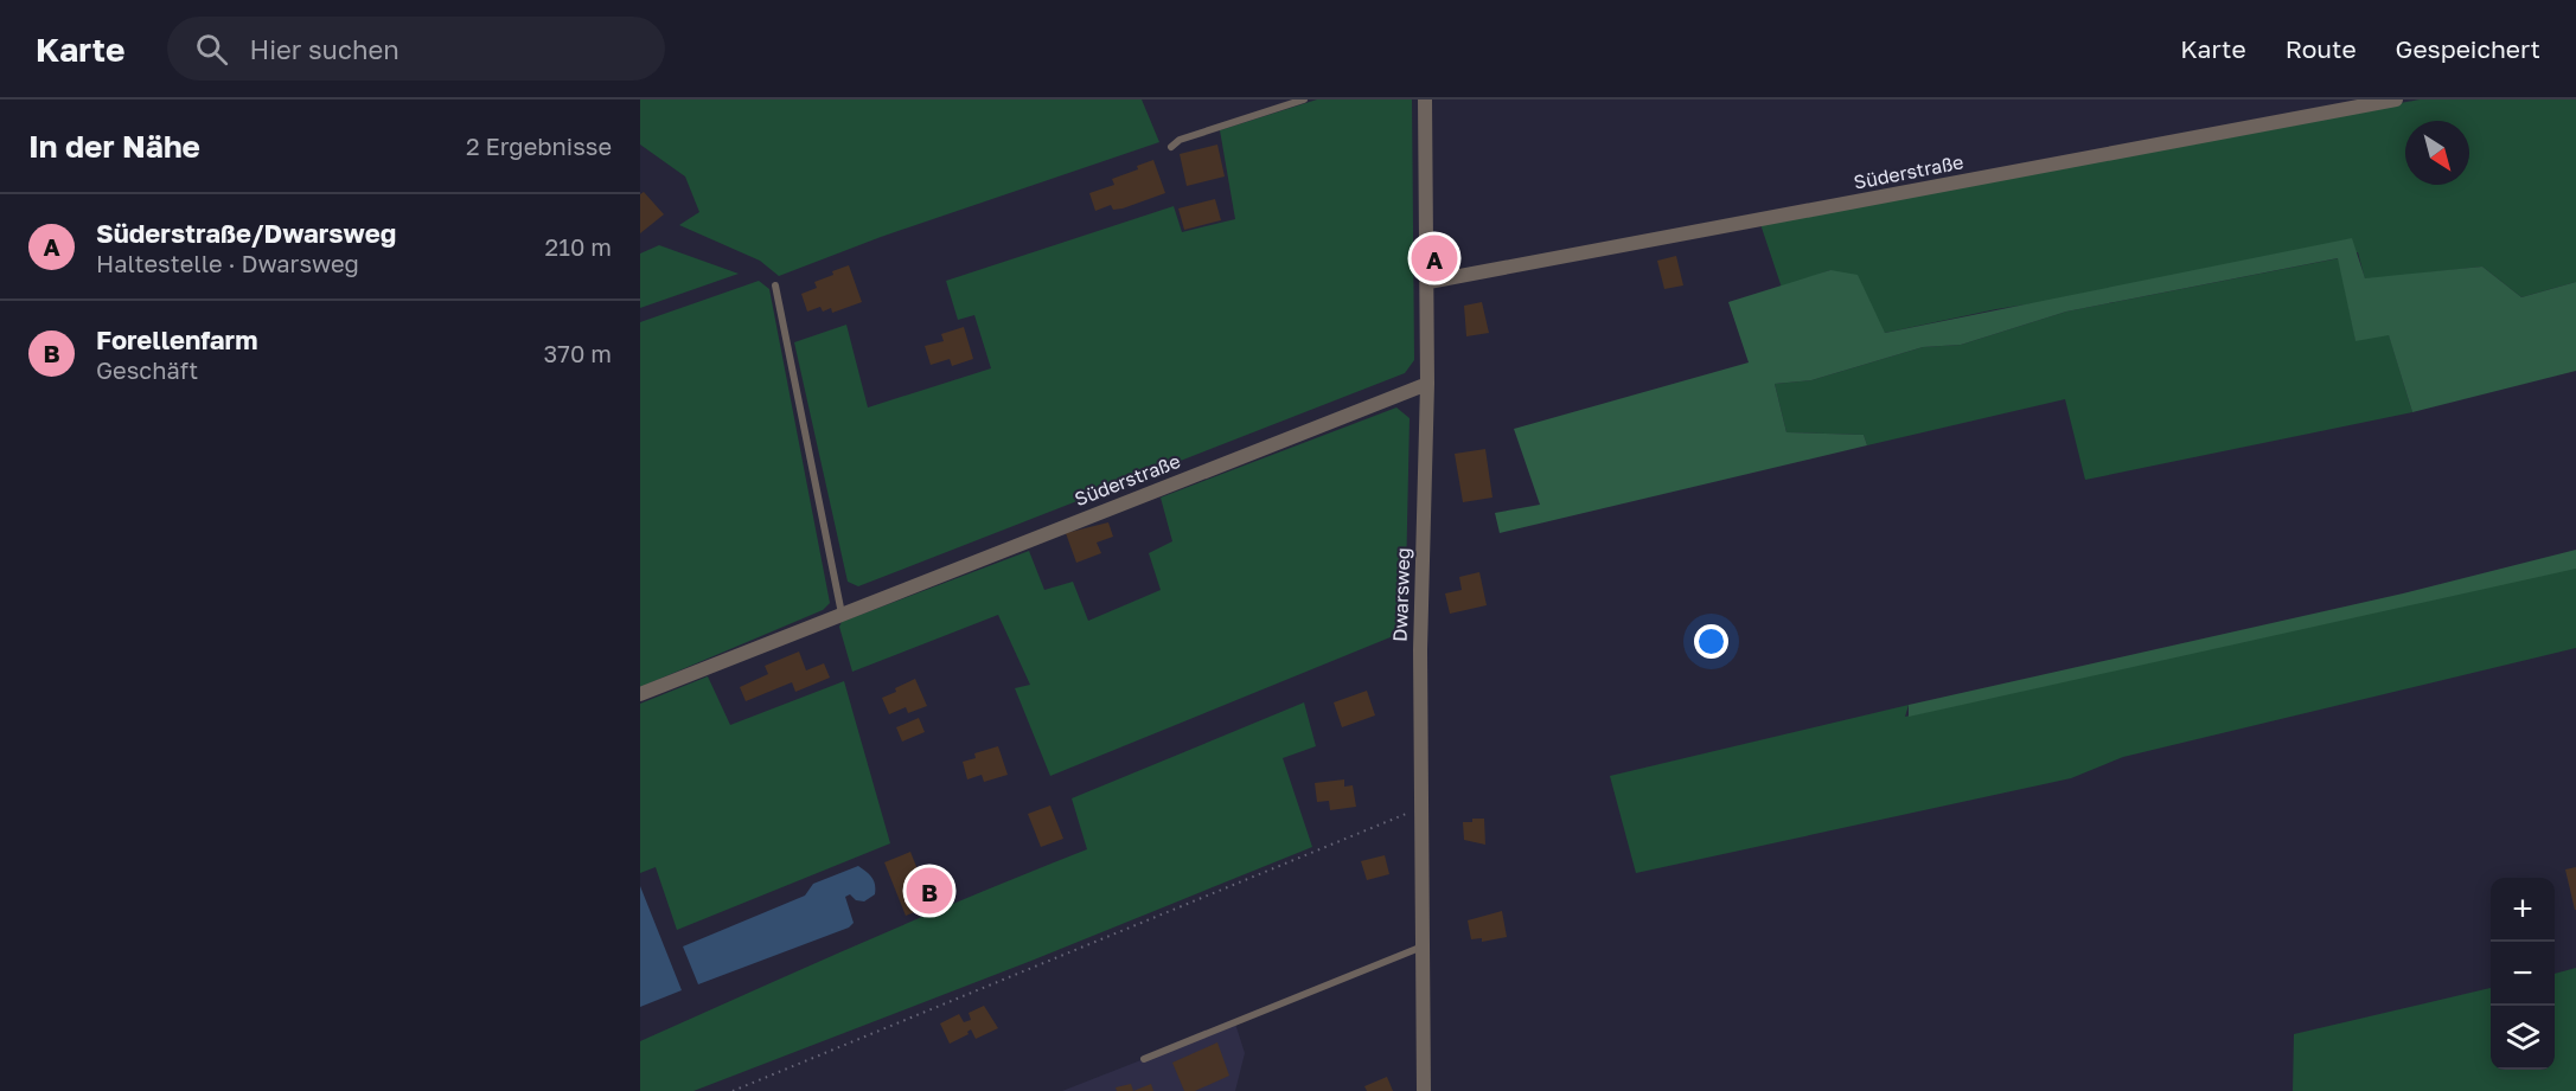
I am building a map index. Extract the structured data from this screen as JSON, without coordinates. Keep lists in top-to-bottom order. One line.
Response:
{"streets":{"street":["Süderstraße","Dwarsweg"]},"crossings":[["Süderstraße","Dwarsweg"]],"north":"bottom right","page":{"header":"Karte","search":"Hier suchen","nav":["Karte","Route","Gespeichert"],"heading":["In der Nähe","2 Ergebnisse"],"list":[{"mark":"A","name":"Süderstraße/Dwarsweg","note":"Haltestelle · Dwarsweg","value":"210 m"},{"mark":"B","name":"Forellenfarm","note":"Geschäft","value":"370 m"}],"pins":["A","B"],"map_buttons":["+","−"]}}
